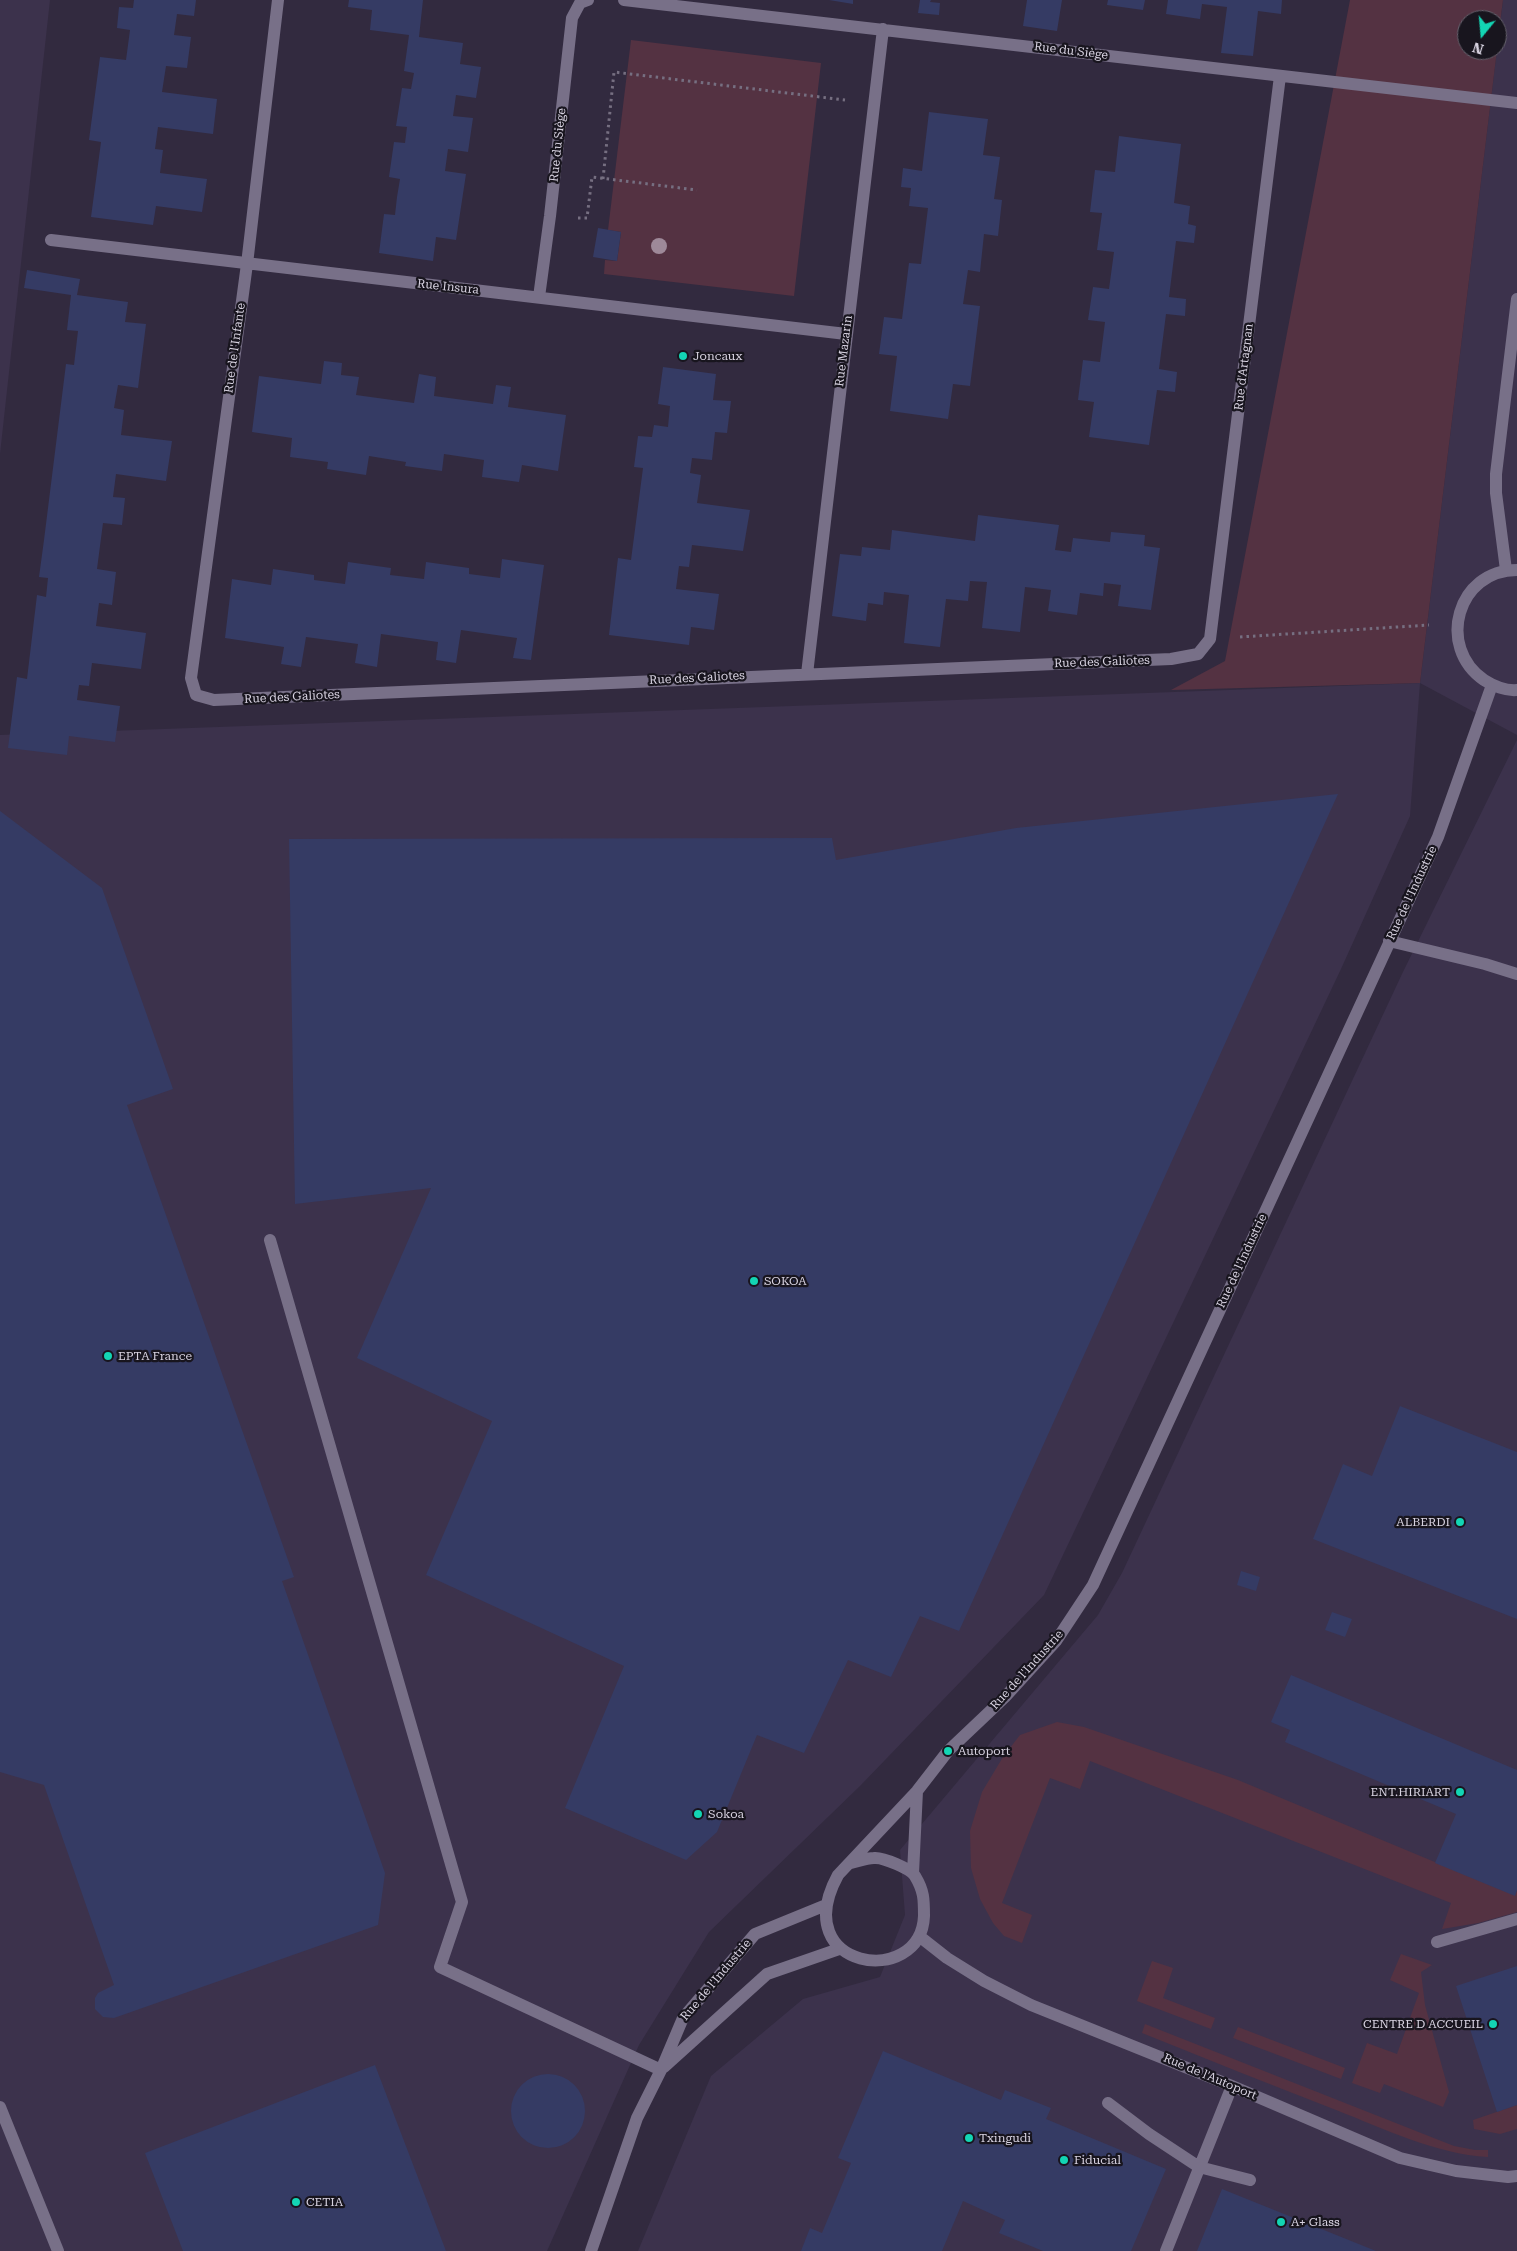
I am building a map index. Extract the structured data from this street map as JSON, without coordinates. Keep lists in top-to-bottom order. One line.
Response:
{"streets":{"street":["Rue du Siège","Rue Insura","Rue de l'Infante","Rue Mazarin","Rue d'Artagnan","Rue des Galiotes","Rue de l'Industrie","Rue de l'Autoport"]},"crossings":[["Rue du Siège","Rue Insura"],["Rue du Siège","Rue Mazarin"],["Rue du Siège","Rue d'Artagnan"],["Rue Insura","Rue de l'Infante"],["Rue Insura","Rue Mazarin"],["Rue de l'Infante","Rue des Galiotes"],["Rue Mazarin","Rue des Galiotes"],["Rue d'Artagnan","Rue des Galiotes"],["Rue de l'Industrie","Rue de l'Autoport"]],"places":["Joncaux","SOKOA","EPTA France","ALBERDI","Autoport","ENT.HIRIART","Sokoa","CENTRE D ACCUEIL","Txingudi","Fiducial","CETIA","A+ Glass"],"north":"bottom"}
